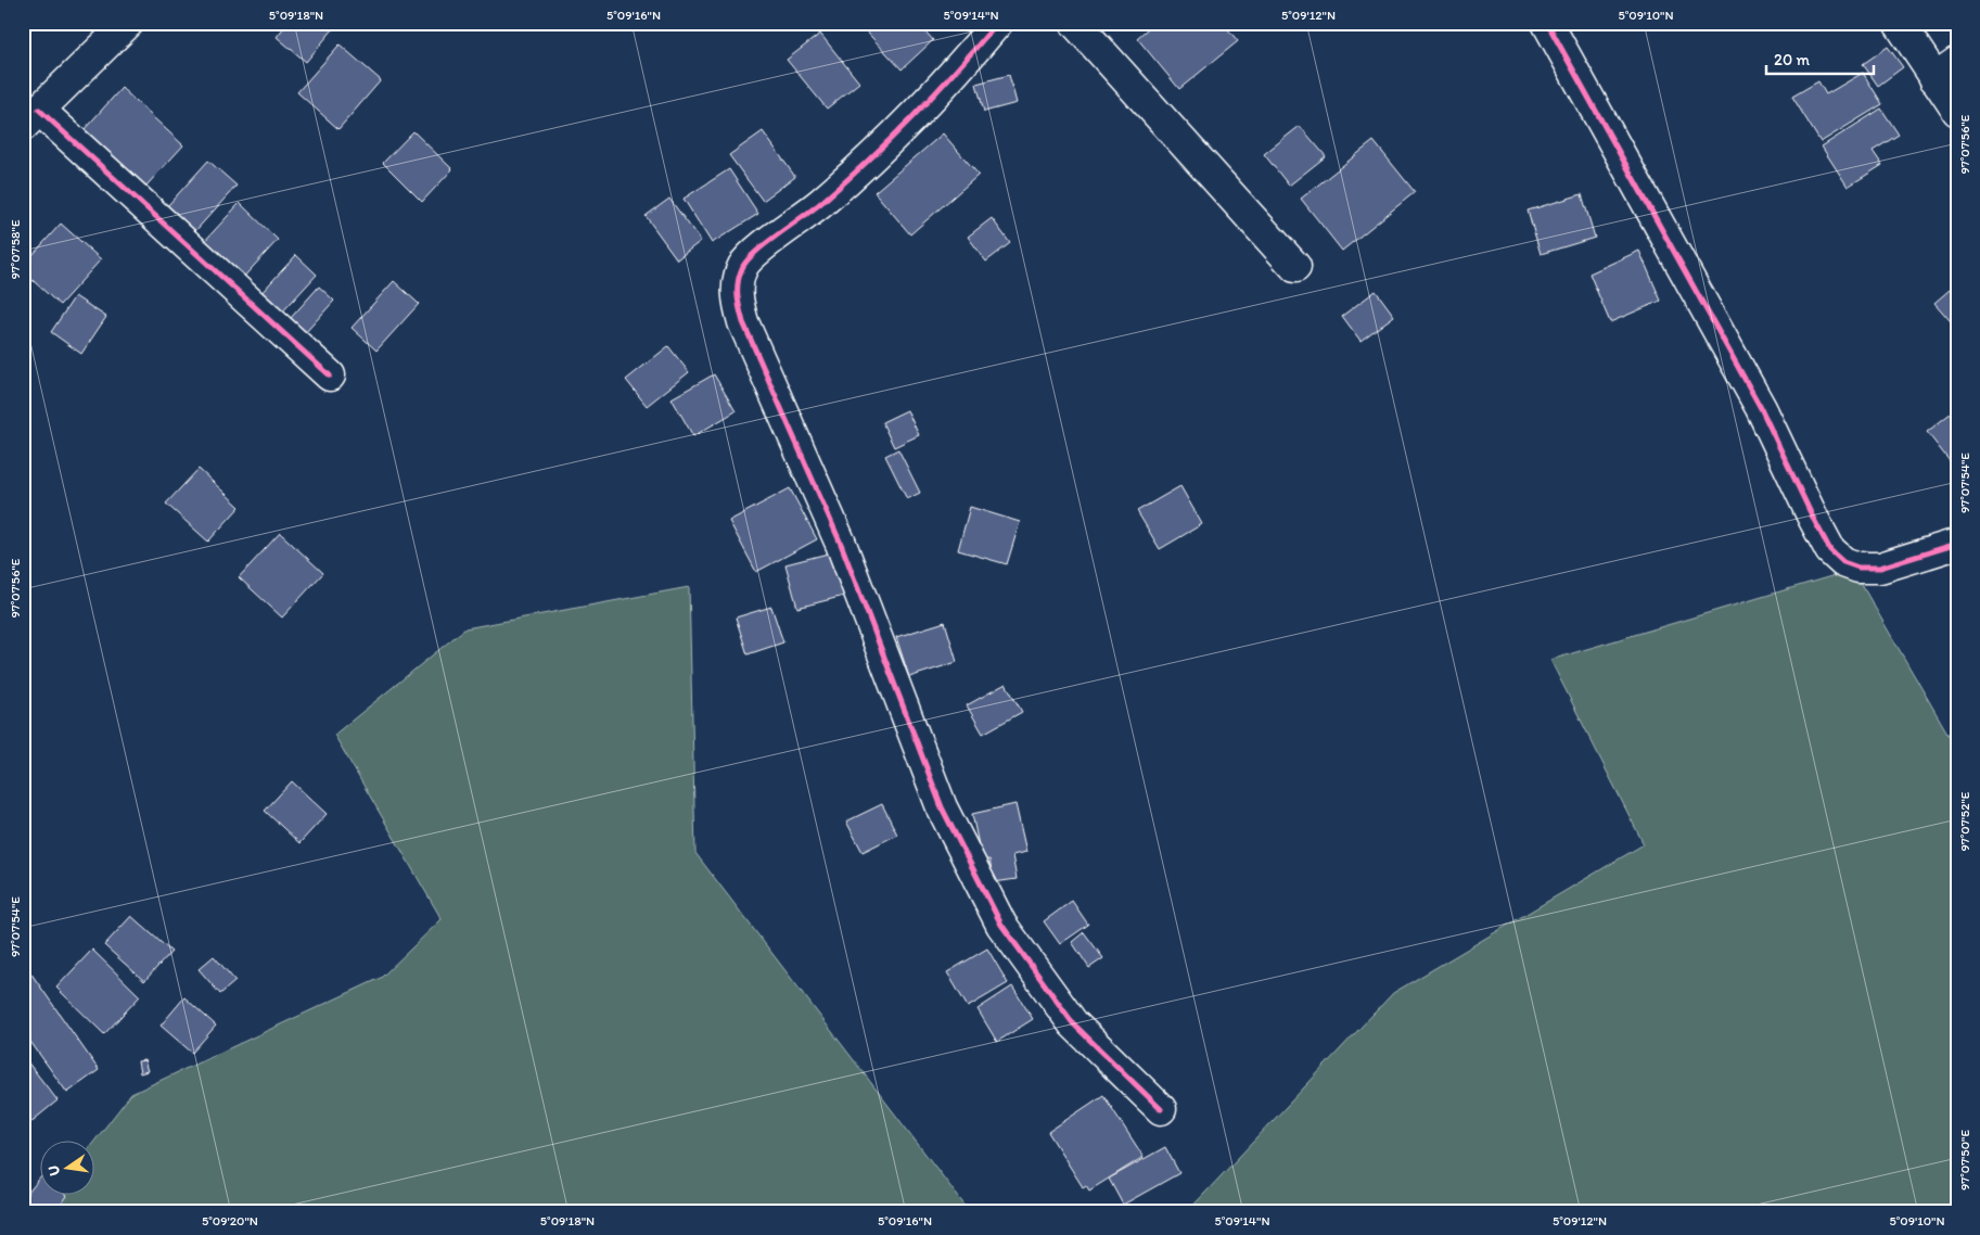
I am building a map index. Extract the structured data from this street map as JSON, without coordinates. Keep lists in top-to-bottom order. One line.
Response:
{"scale_bar":"20 m","north":"left","coordinates":["5°09'18\"N","5°09'16\"N","5°09'14\"N","5°09'12\"N","5°09'10\"N","97°07'56\"E","97°07'58\"E","97°07'54\"E","97°07'52\"E","97°07'50\"E","5°09'20\"N"]}
